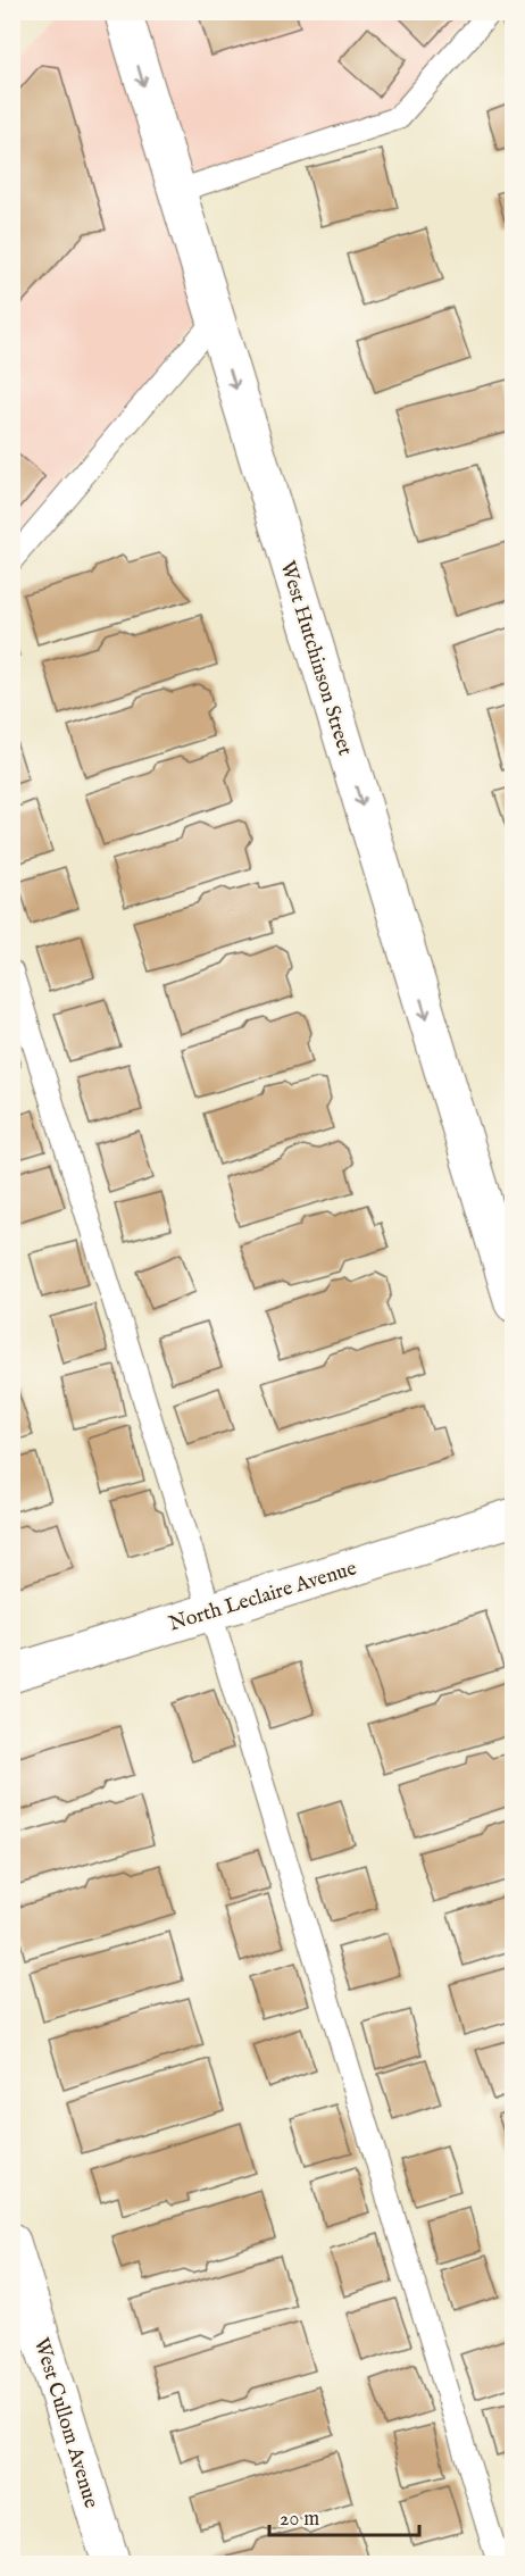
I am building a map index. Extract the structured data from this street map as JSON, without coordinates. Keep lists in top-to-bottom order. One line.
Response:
{"streets":{"street":["West Hutchinson Street","North Leclaire Avenue","West Cullom Avenue"]},"one_way":["West Hutchinson Street"],"scale_bar":"20 m"}
